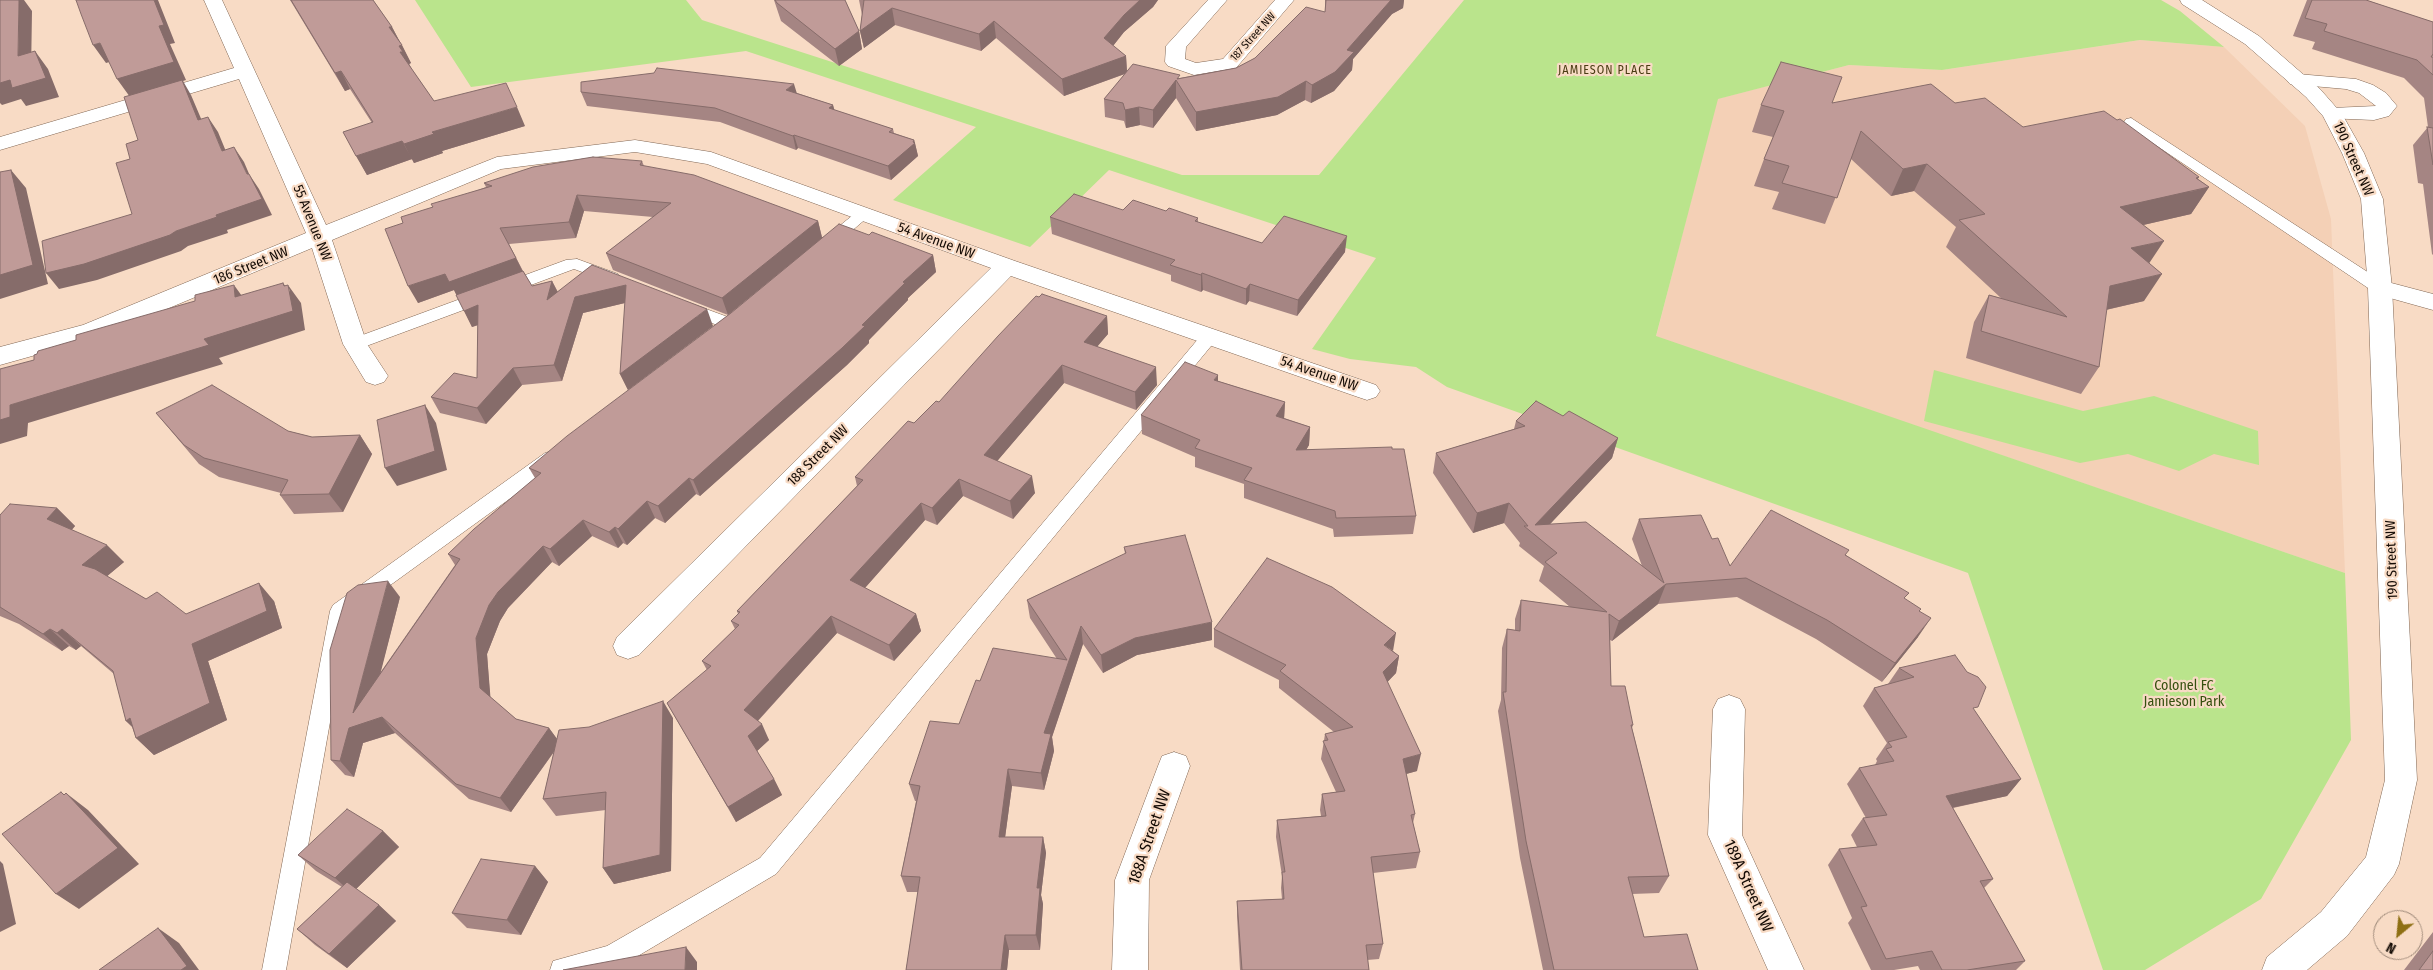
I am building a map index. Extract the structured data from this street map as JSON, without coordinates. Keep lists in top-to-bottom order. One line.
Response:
{"streets":{"street":["187 Street NW","190 Street NW","55 Avenue NW","54 Avenue NW","186 Street NW","188 Street NW","188A Street NW","189A Street NW"]},"crossings":[["55 Avenue NW","186 Street NW"],["54 Avenue NW","186 Street NW"],["54 Avenue NW","188 Street NW"]],"districts":["JAMIESON PLACE"],"parks":["Colonel FC Jamieson Park"],"north":"bottom left"}
